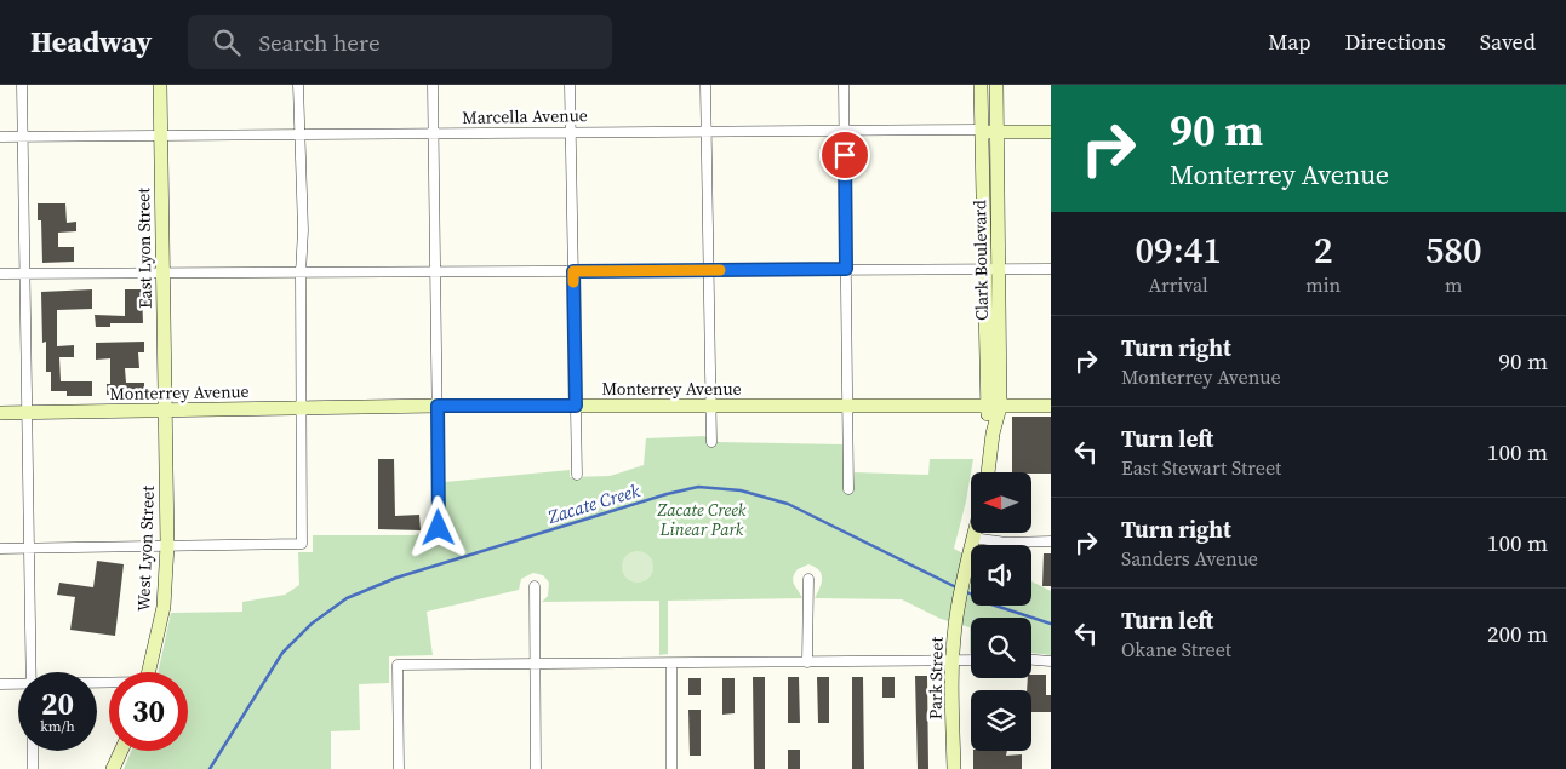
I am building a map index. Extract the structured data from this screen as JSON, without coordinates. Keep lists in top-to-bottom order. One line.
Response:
{"streets":{"main road":["Marcella Avenue","East Lyon Street","Clark Boulevard","Monterrey Avenue","West Lyon Street","Park Street"]},"crossings":[["Marcella Avenue","East Lyon Street"],["Marcella Avenue","Clark Boulevard"],["East Lyon Street","Monterrey Avenue"],["East Lyon Street","West Lyon Street"],["Clark Boulevard","Monterrey Avenue"],["Monterrey Avenue","West Lyon Street"]],"water":["Zacate Creek"],"parks":["Zacate Creek Linear Park"],"north":"left","page":{"header":"Headway","search":"Search here","nav":["Map","Directions","Saved"],"turn":["90 m","Monterrey Avenue"],"eta":["09:41","Arrival","2","min","580","m"],"list":[{"name":"Turn right","note":"Monterrey Avenue","value":"90 m"},{"name":"Turn left","note":"East Stewart Street","value":"100 m"},{"name":"Turn right","note":"Sanders Avenue","value":"100 m"},{"name":"Turn left","note":"Okane Street","value":"200 m"}],"speed":"20 km/h","limit":"30"}}
